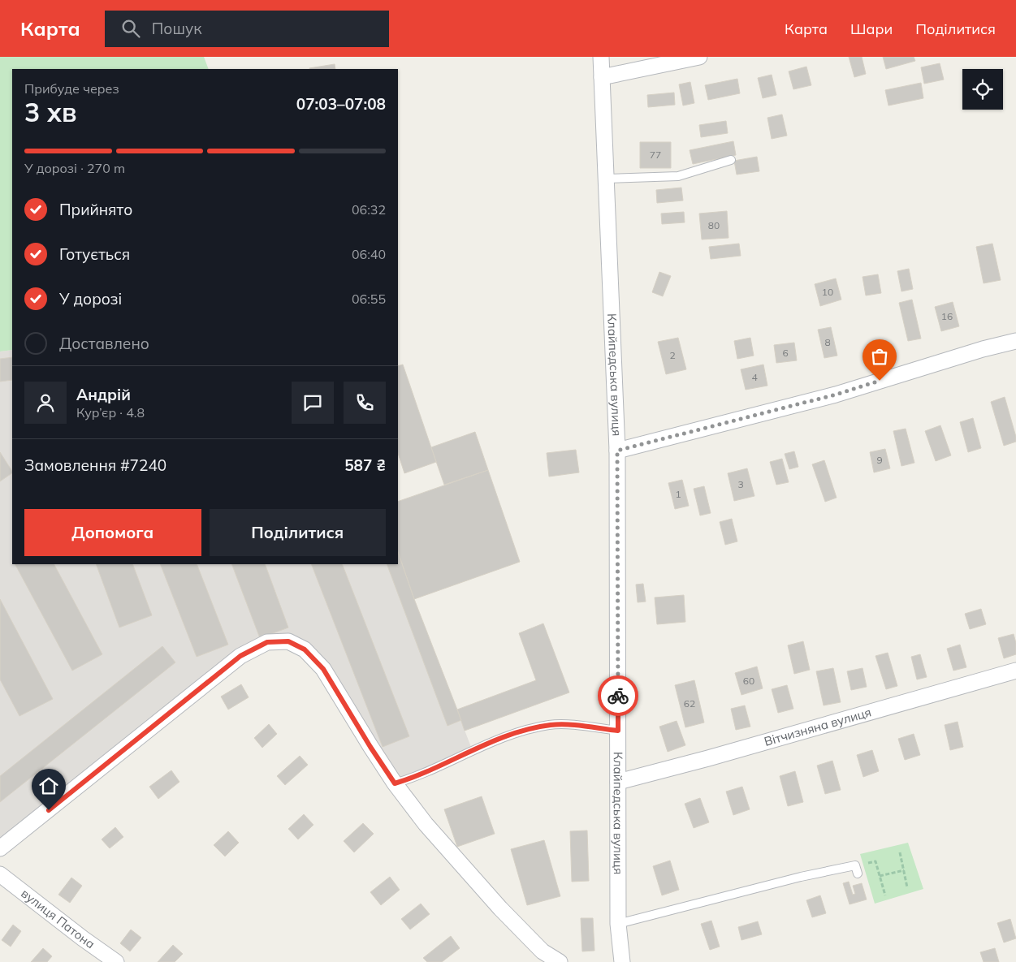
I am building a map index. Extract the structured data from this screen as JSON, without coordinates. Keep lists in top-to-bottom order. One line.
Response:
{"streets":{"street":["Клайпедська вулиця","Вітчизняна вулиця","вулиця Патона"]},"crossings":[["Клайпедська вулиця","Вітчизняна вулиця"]],"house_numbers":["77","80","10","16","8","6","2","4","9","3","1","60","62"],"page":{"header":"Карта","search":"Пошук","nav":["Карта","Шари","Поділитися"],"heading":["3 хв","Прибуде через","07:03–07:08"],"panel":["Андрій","Кур’єр · 4.8","Замовлення #7240","587 ₴"],"bar":"У дорозі · 270 m","list":[["Прийнято","06:32"],["Готується","06:40"],["У дорозі","06:55"],"Доставлено"],"buttons":["Допомога","Поділитися"]}}
